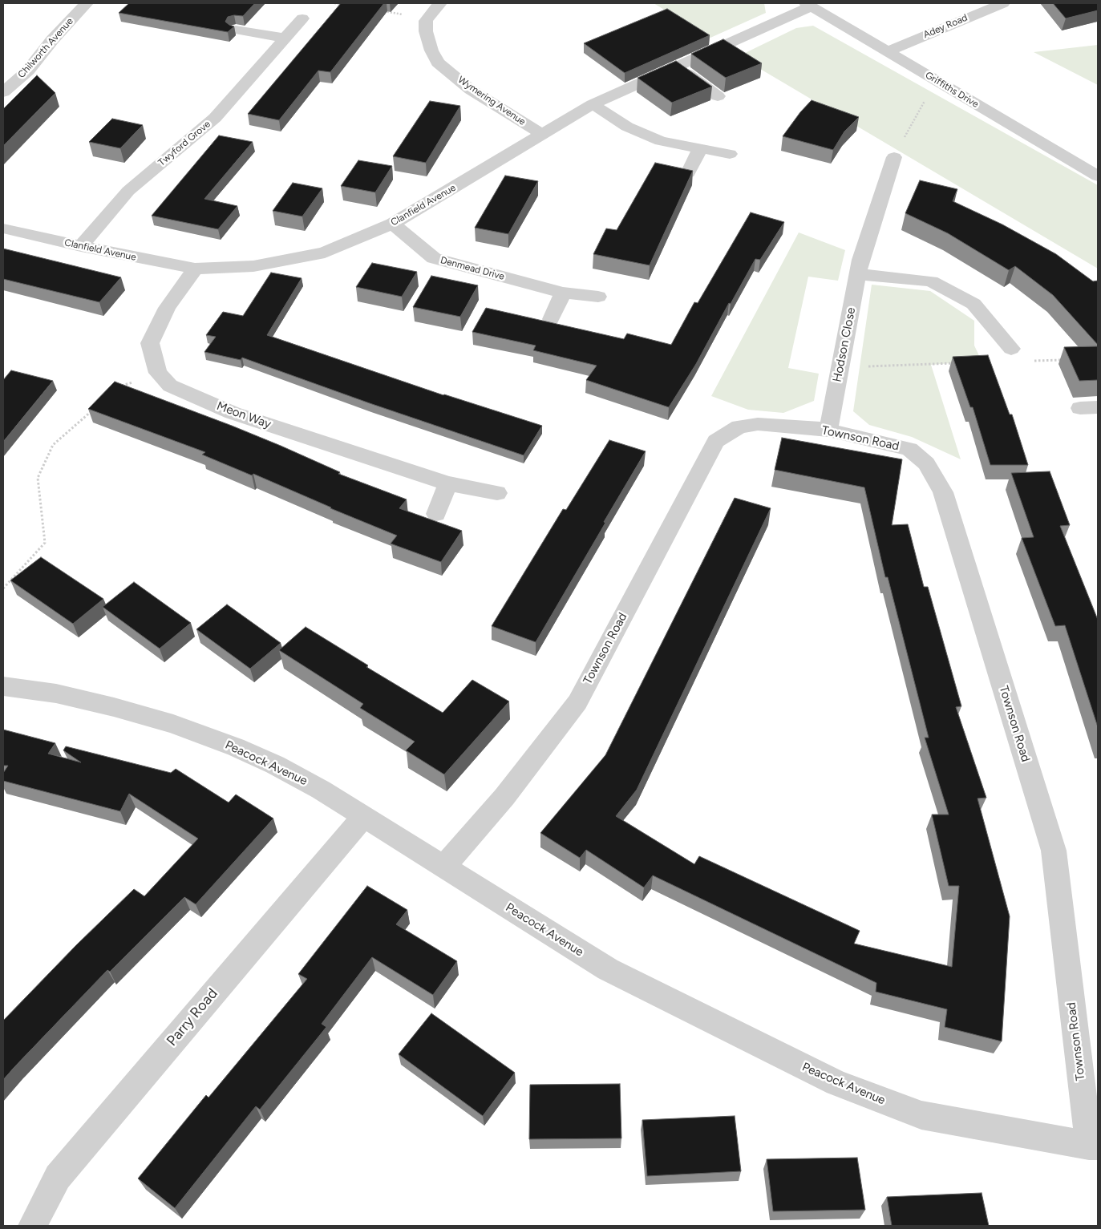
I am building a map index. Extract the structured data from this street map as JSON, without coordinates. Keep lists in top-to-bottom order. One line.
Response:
{"streets":{"street":["Adey Road","Chilworth Avenue","Griffiths Drive","Wymering Avenue","Twyford Grove","Clanfield Avenue","Denmead Drive","Hodson Close","Meon Way","Townson Road","Peacock Avenue","Parry Road"]},"crossings":[["Adey Road","Griffiths Drive"],["Griffiths Drive","Clanfield Avenue"],["Wymering Avenue","Clanfield Avenue"],["Twyford Grove","Clanfield Avenue"],["Clanfield Avenue","Denmead Drive"],["Hodson Close","Townson Road"],["Townson Road","Peacock Avenue"],["Peacock Avenue","Parry Road"]]}
